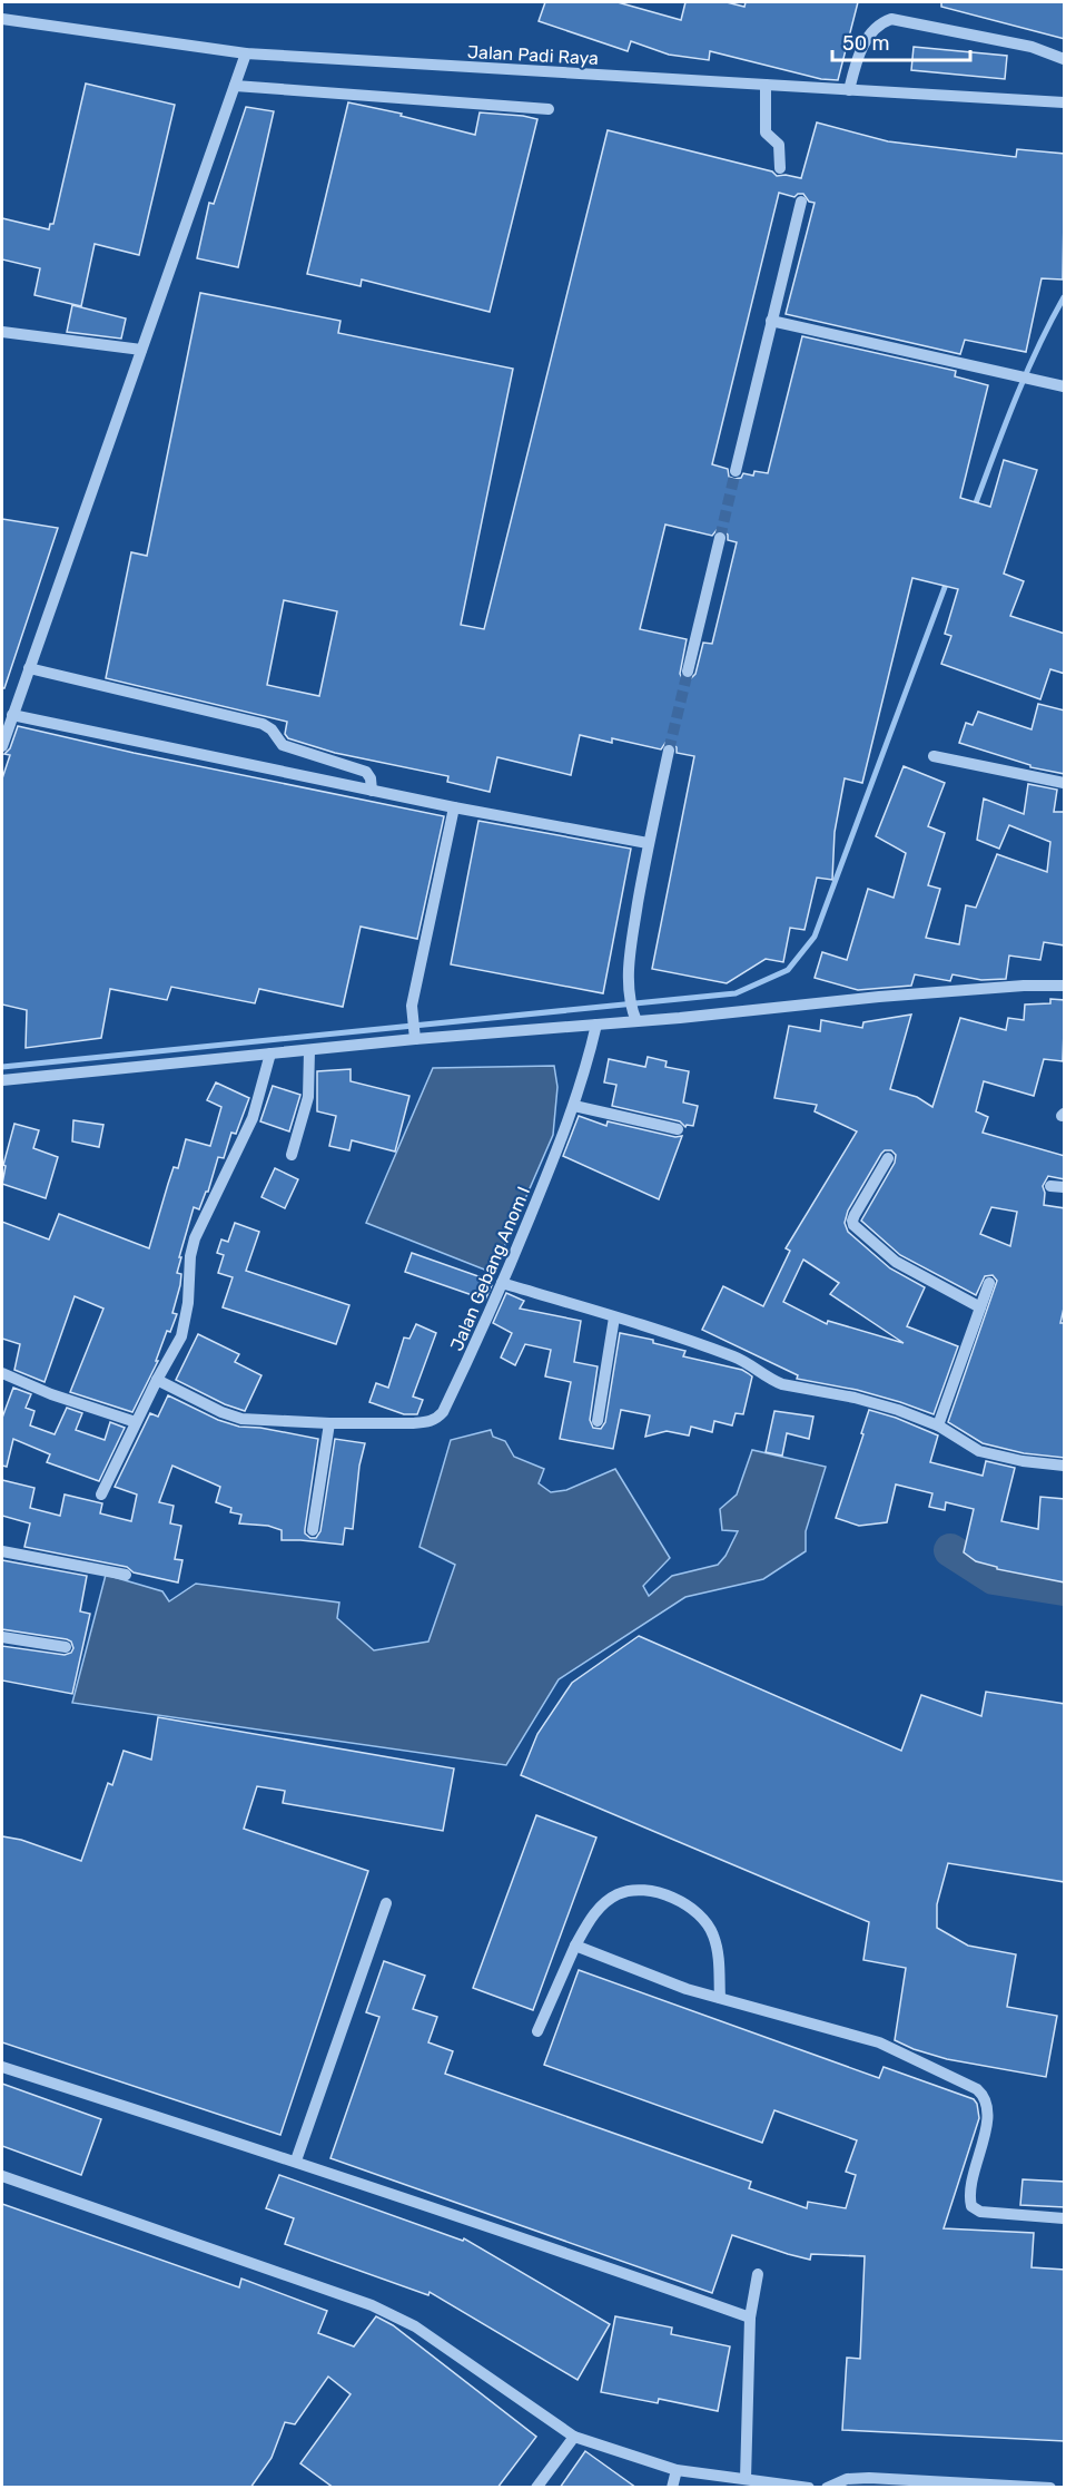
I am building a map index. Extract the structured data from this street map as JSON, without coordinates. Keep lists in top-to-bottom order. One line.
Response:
{"streets":{"street":["Jalan Padi Raya","Jalan Gebang Anom I"]},"scale_bar":"50 m"}
